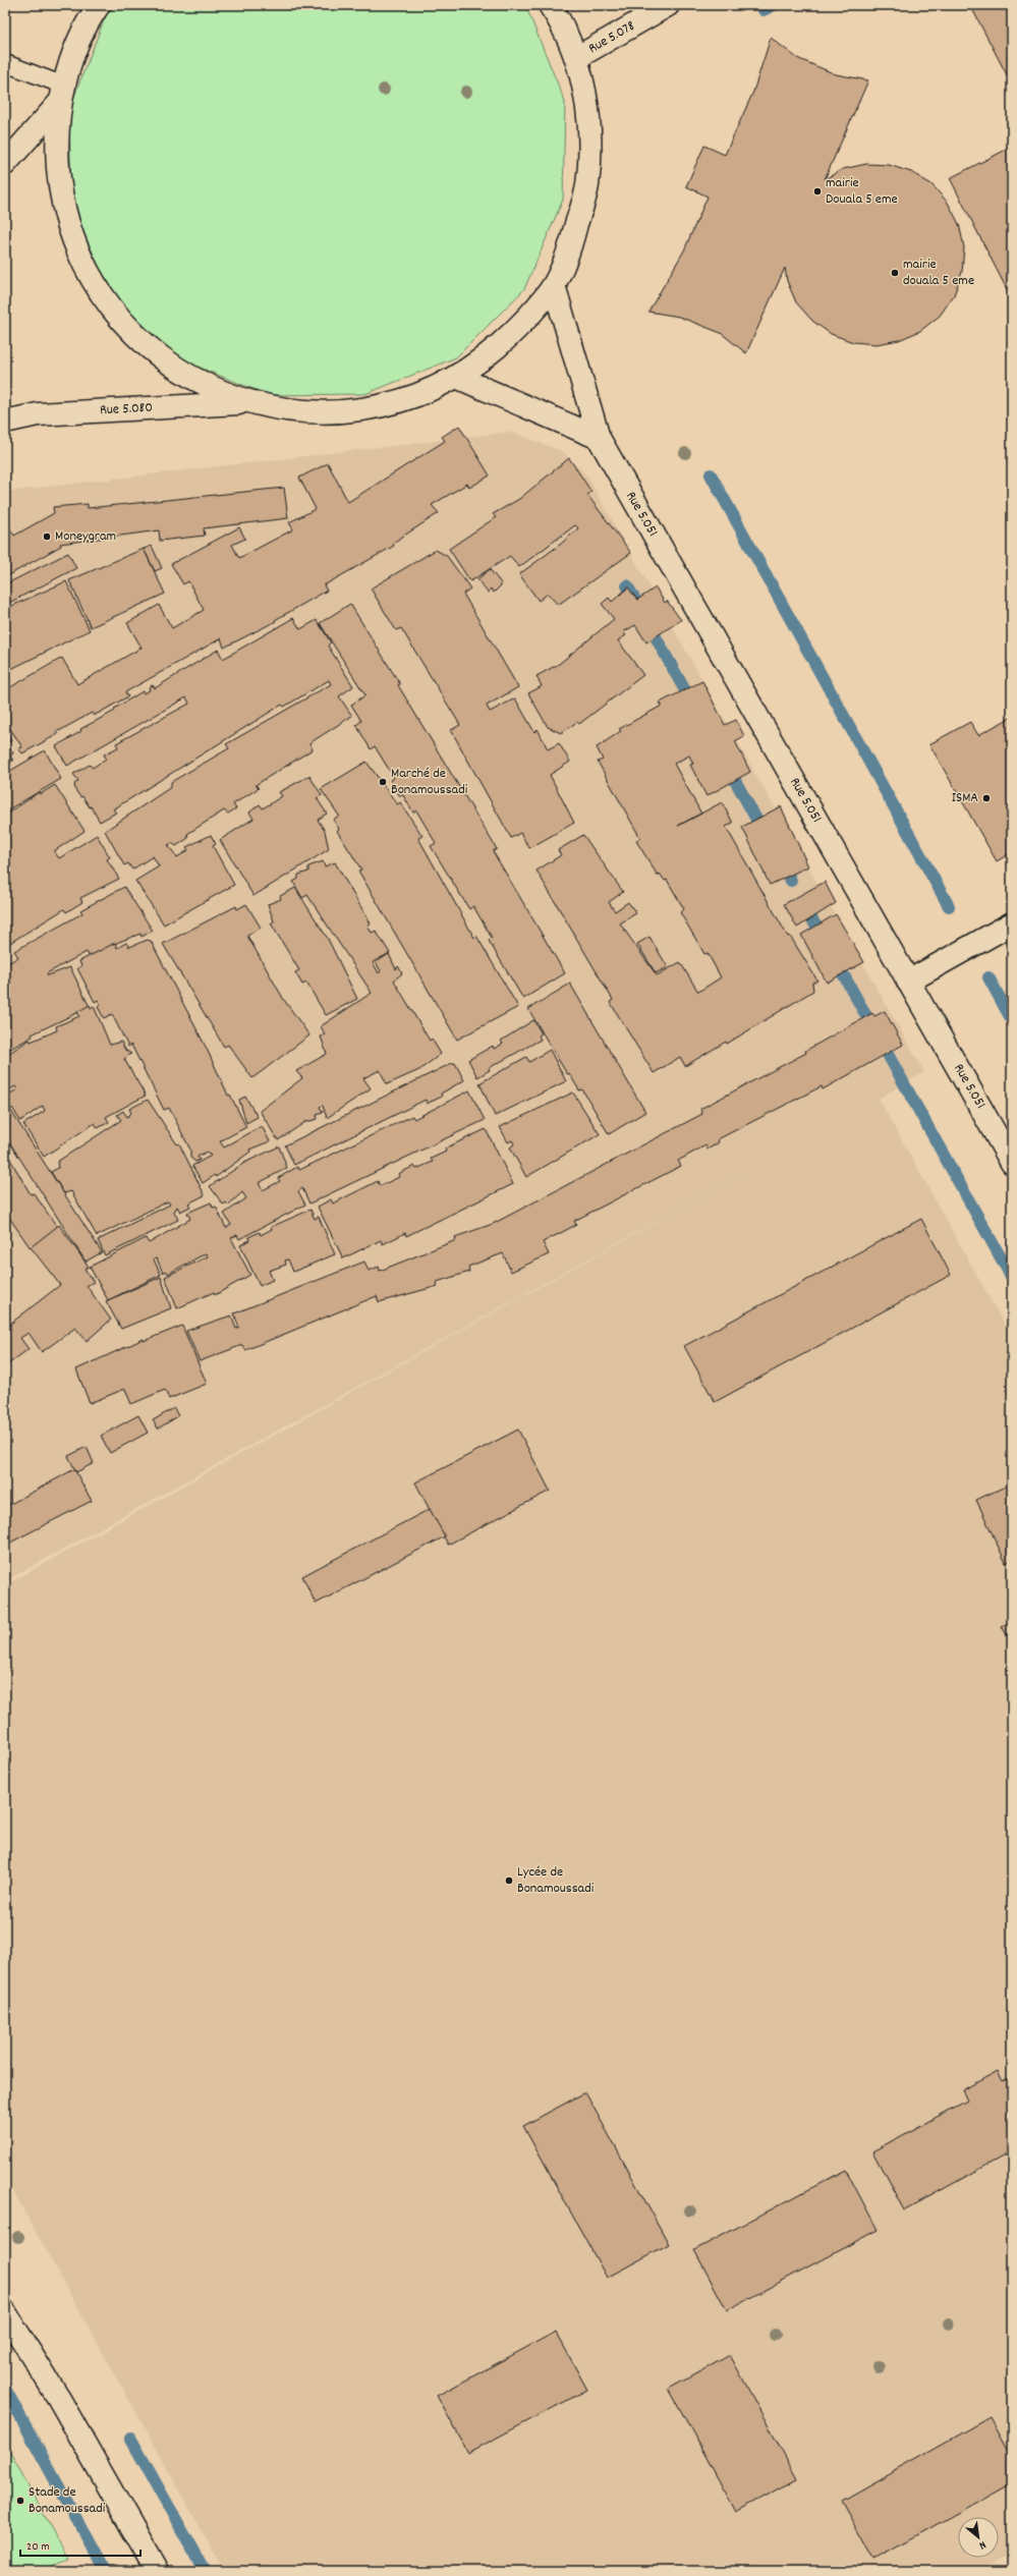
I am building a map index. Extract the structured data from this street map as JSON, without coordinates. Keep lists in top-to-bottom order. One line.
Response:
{"streets":{"main road":["Rue 5.078","Rue 5.080","Rue 5.051"]},"places":["mairie Douala 5 eme","mairie douala 5 eme","Moneygram","Marché de Bonamoussadi","ISMA","Lycée de Bonamoussadi","Stade de Bonamoussadi"],"scale_bar":"20 m","north":"bottom right"}
